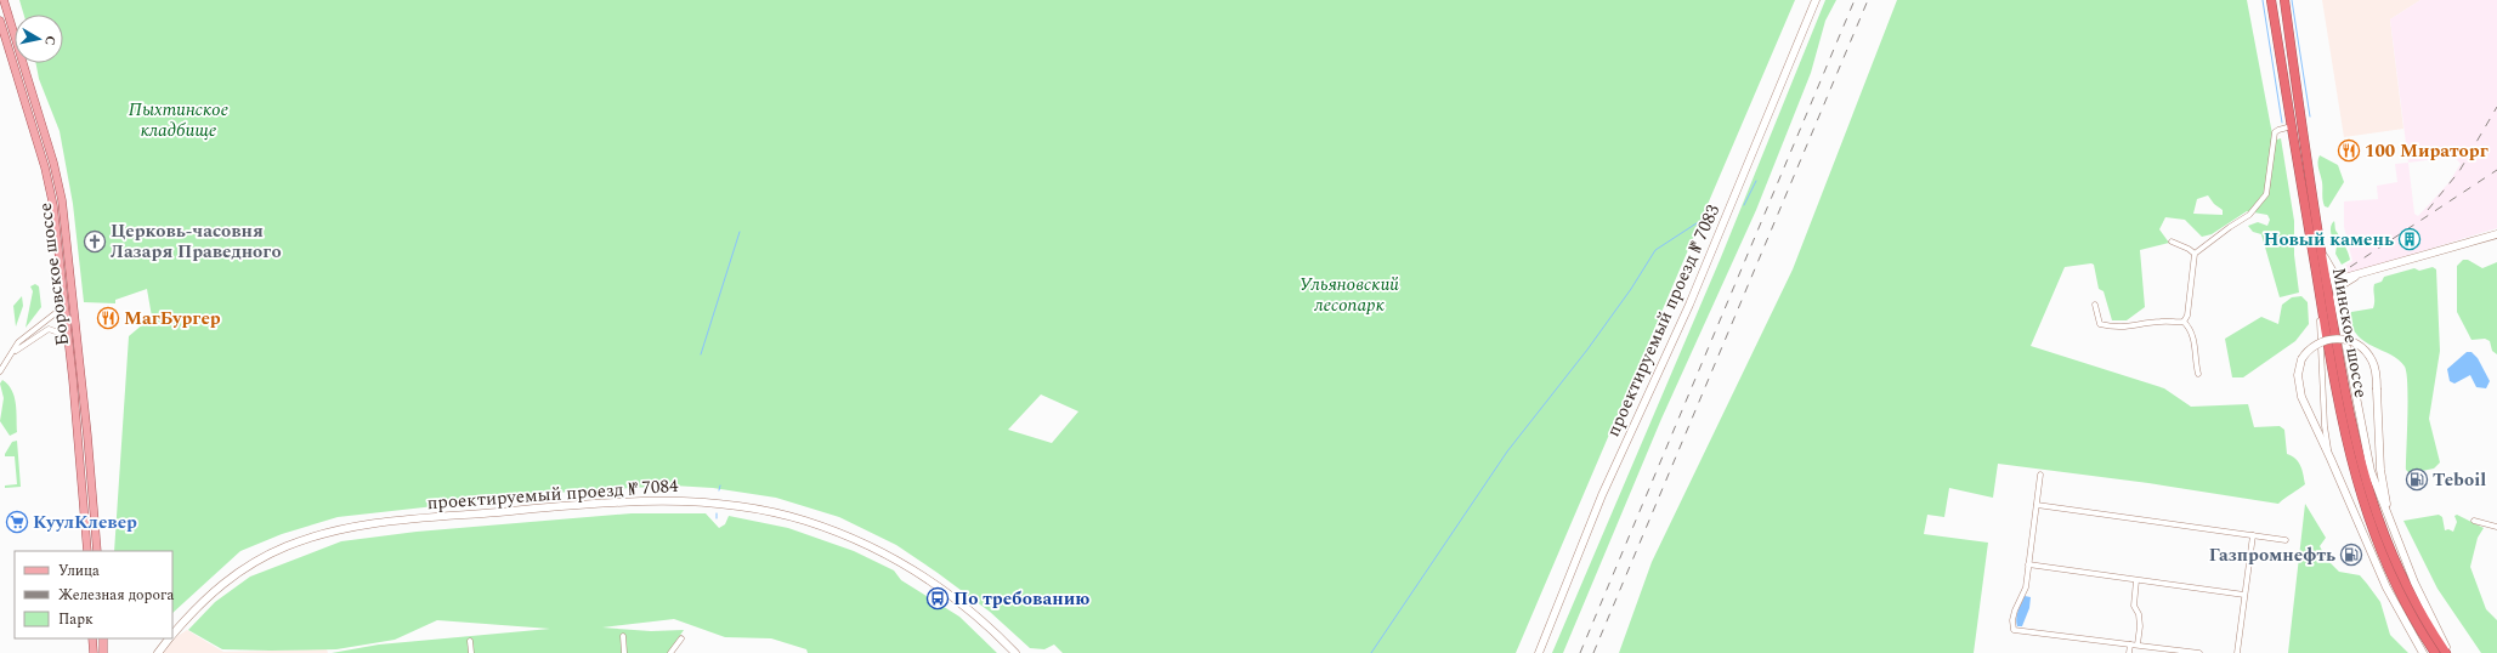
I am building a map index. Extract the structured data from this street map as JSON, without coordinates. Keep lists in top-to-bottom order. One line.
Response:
{"streets":{"highway":["Минское шоссе"],"main road":["Боровское шоссе"],"street":["проектируемый проезд № 7083","проектируемый проезд № 7084"]},"parks":["Пыхтинское кладбище","Ульяновский лесопарк"],"places":{"restaurant":["100 Мираторг","МагБургер"],"building":["Новый камень"],"church":["Церковь-часовня Лазаря Праведного"],"fuel station":["Teboil","Газпромнефть"],"supermarket":["КуулКлевер"],"bus stop":["По требованию"]},"legend":["Улица","Железная дорога","Парк"],"north":"right"}
